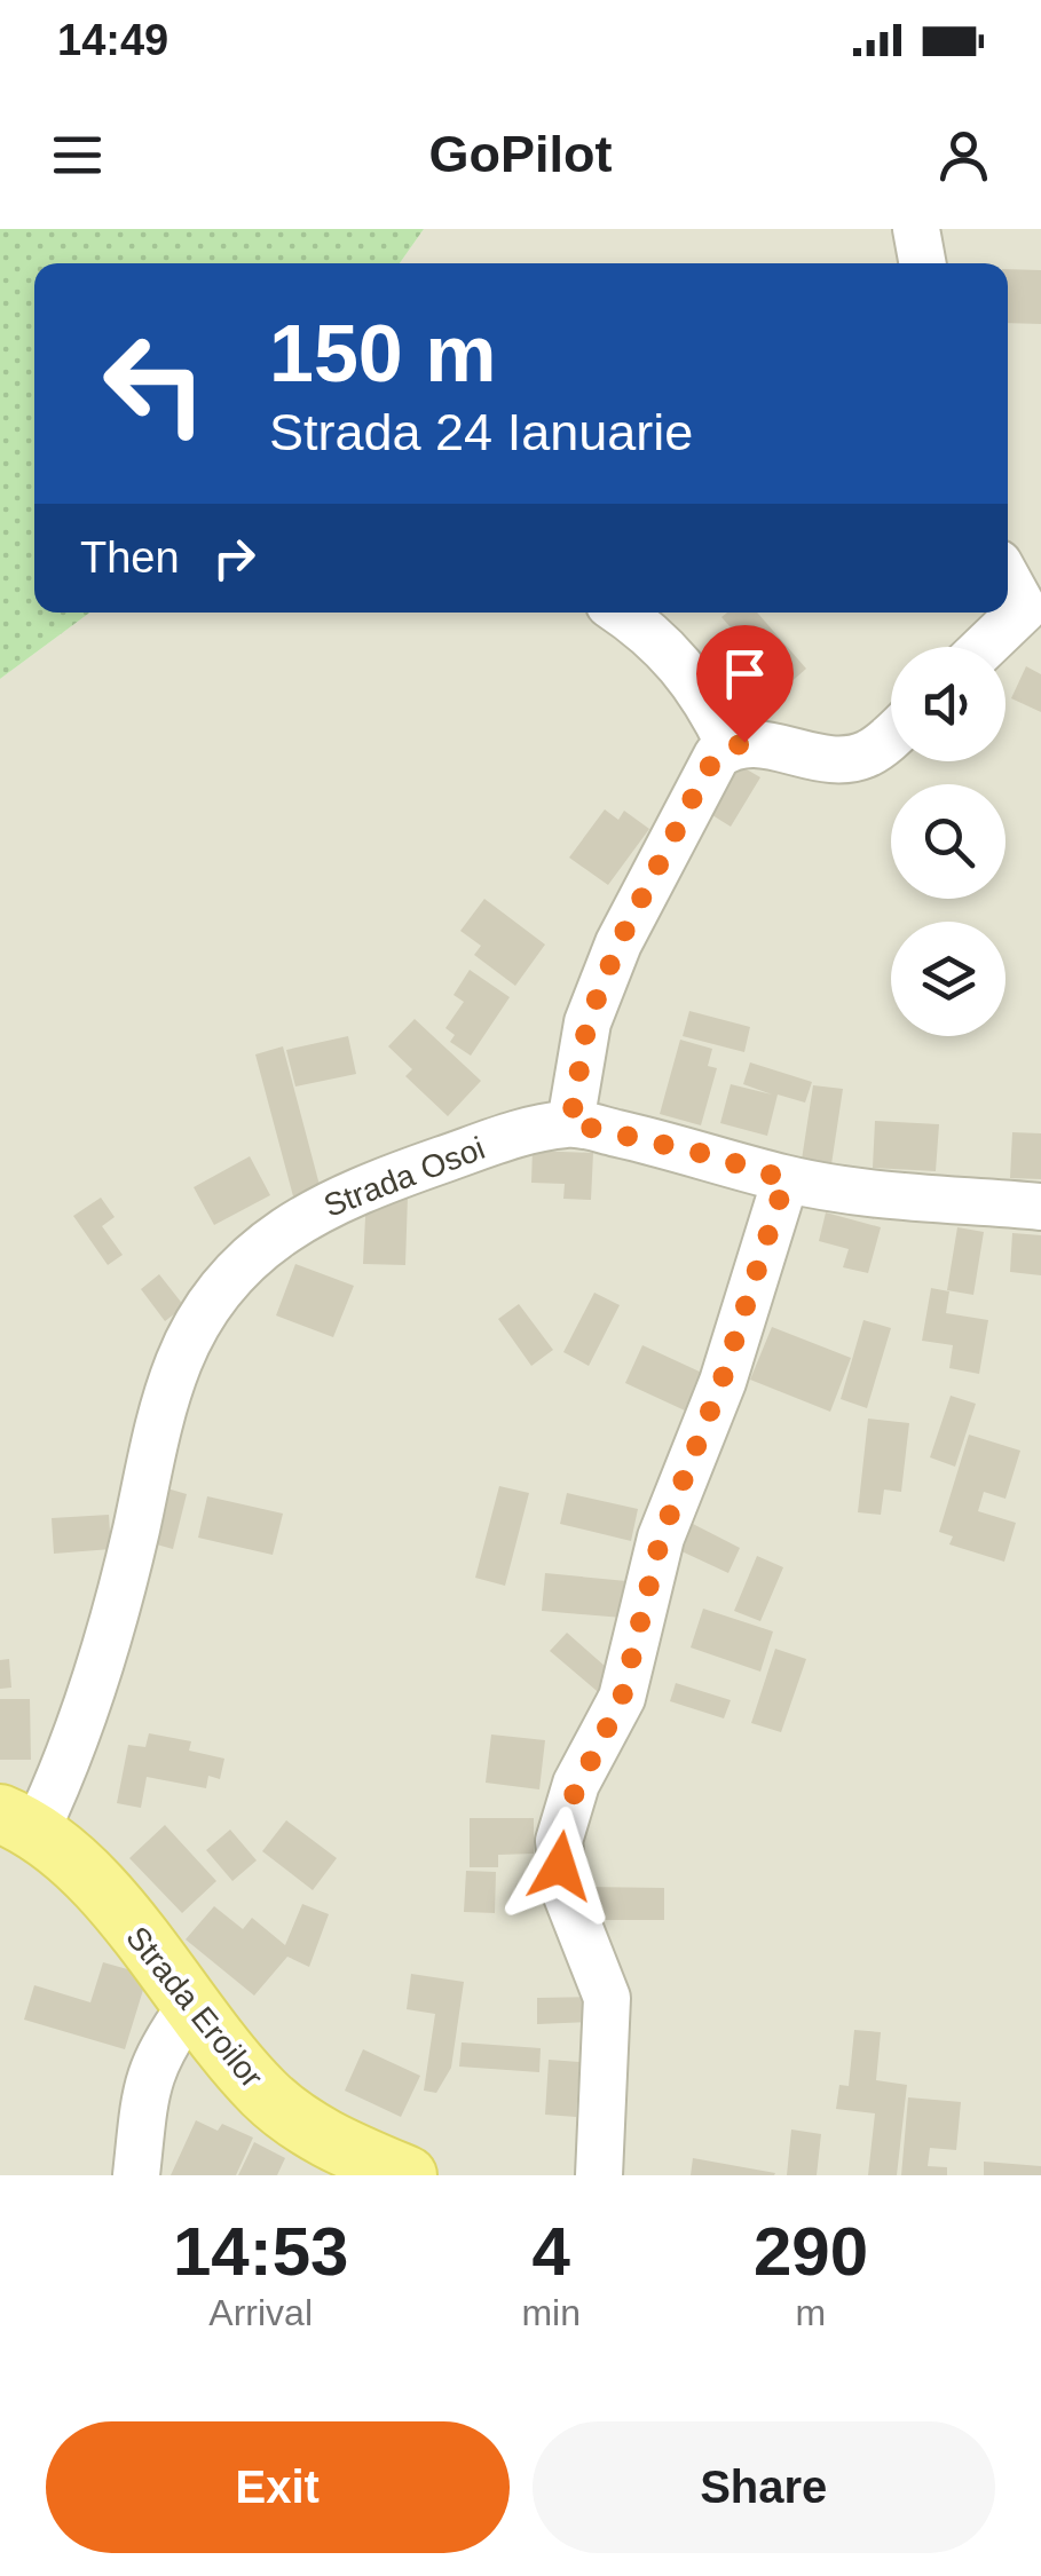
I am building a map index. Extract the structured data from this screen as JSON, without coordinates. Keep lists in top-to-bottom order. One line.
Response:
{"streets":{"main road":["Strada Eroilor"],"street":["Strada Osoi"]},"crossings":[["Strada Osoi","Strada Eroilor"]],"page":{"status":"14:49","header":"GoPilot","turn":["150 m","Strada 24 Ianuarie"],"then":"Then","eta":["14:53","Arrival","4","min","290","m"],"buttons":["Exit","Share"]}}
